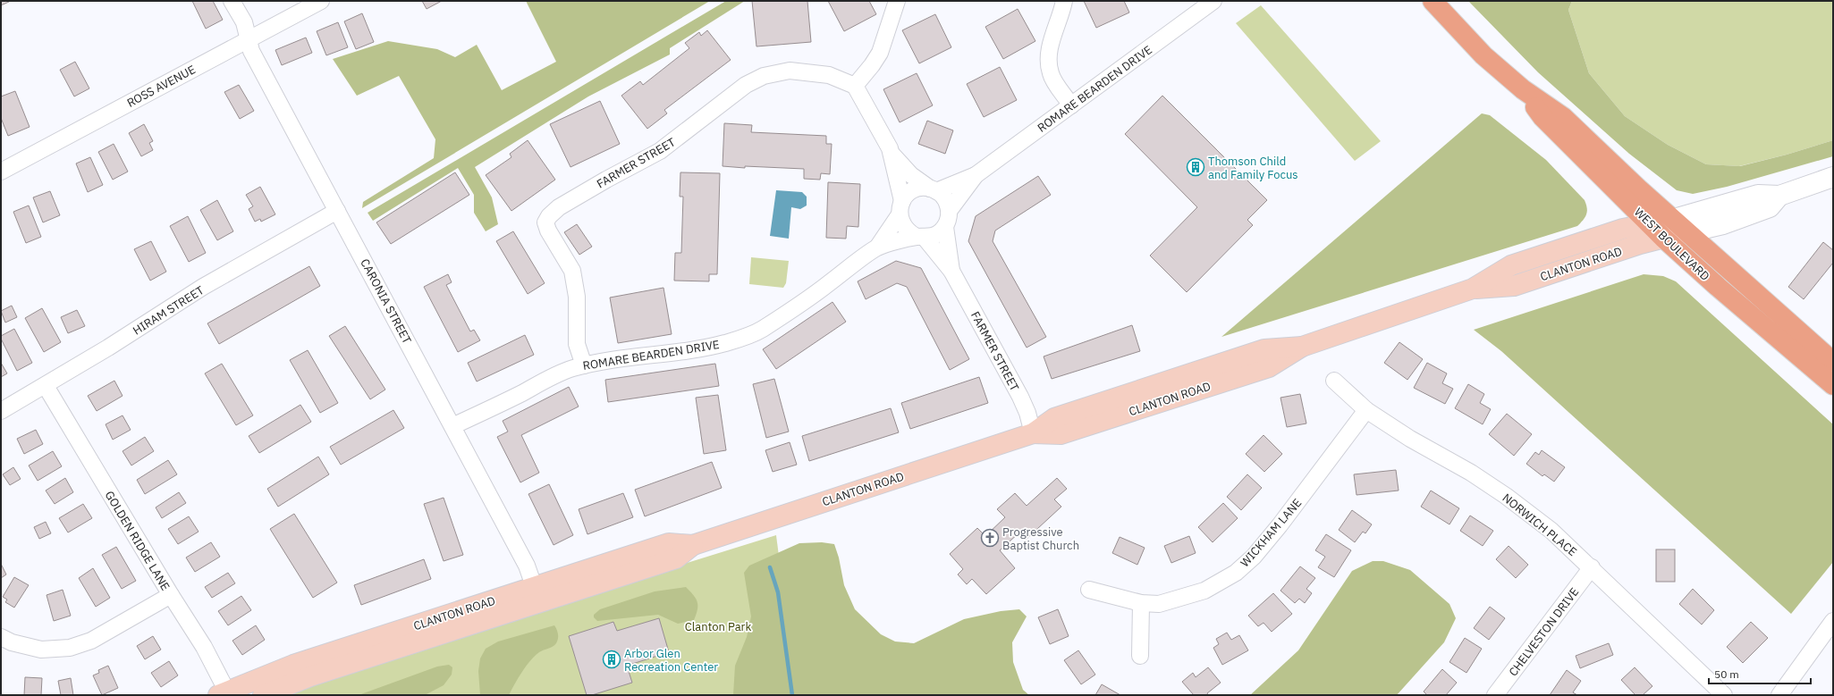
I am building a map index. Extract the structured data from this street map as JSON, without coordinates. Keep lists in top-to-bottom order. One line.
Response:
{"streets":{"main road":["WEST BOULEVARD","CLANTON ROAD"],"street":["ROSS AVENUE","ROMARE BEARDEN DRIVE","FARMER STREET","CARONIA STREET","HIRAM STREET","NORWICH PLACE","WICKHAM LANE","GOLDEN RIDGE LANE","CHELVESTON DRIVE"]},"crossings":[["ROSS AVENUE","CARONIA STREET"],["ROMARE BEARDEN DRIVE","FARMER STREET"],["ROMARE BEARDEN DRIVE","CARONIA STREET"],["FARMER STREET","CLANTON ROAD"],["WEST BOULEVARD","CLANTON ROAD"],["CLANTON ROAD","CARONIA STREET"],["CLANTON ROAD","GOLDEN RIDGE LANE"],["CARONIA STREET","HIRAM STREET"],["HIRAM STREET","GOLDEN RIDGE LANE"],["NORWICH PLACE","WICKHAM LANE"],["NORWICH PLACE","CHELVESTON DRIVE"]],"parks":["Clanton Park"],"places":{"building":["Thomson Child and Family Focus","Arbor Glen Recreation Center"],"church":["Progressive Baptist Church"]},"scale_bar":"50 m"}
